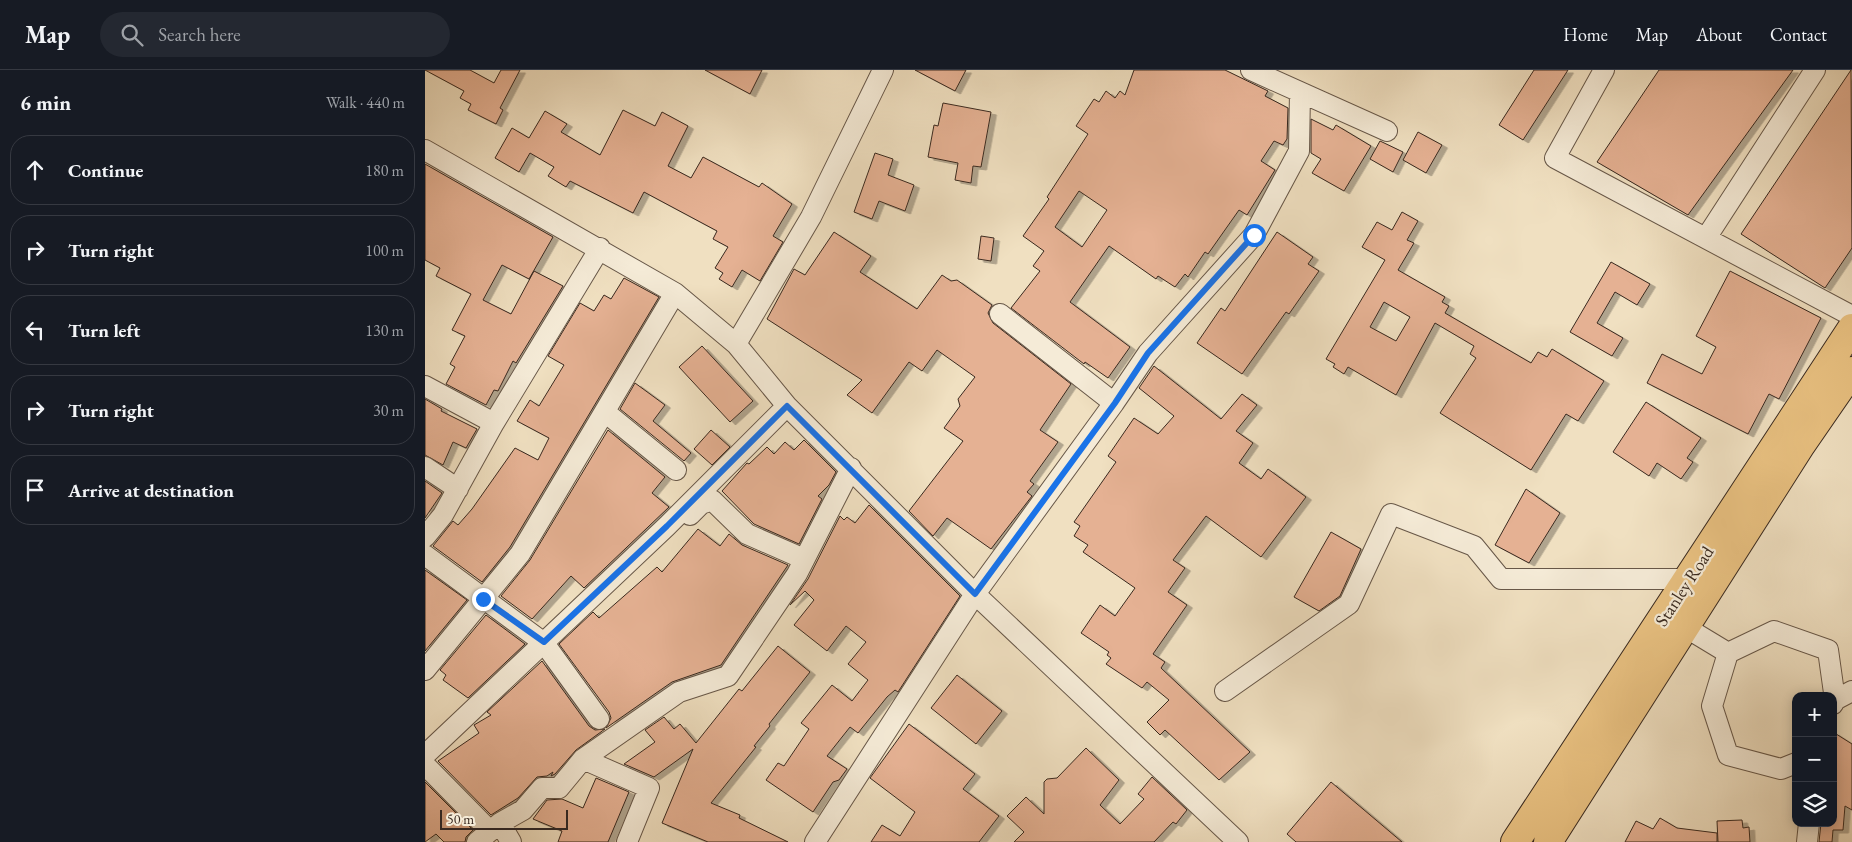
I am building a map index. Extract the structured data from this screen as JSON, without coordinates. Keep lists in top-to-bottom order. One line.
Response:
{"streets":{"main road":["Stanley Road"]},"scale_bar":"50 m","page":{"header":"Map","search":"Search here","nav":["Home","Map","About","Contact"],"heading":["6 min","Walk · 440 m"],"list":[["Continue","180 m"],["Turn right","100 m"],["Turn left","130 m"],["Turn right","30 m"],"Arrive at destination"],"map_buttons":["+","−"],"scale":"50 m"}}
